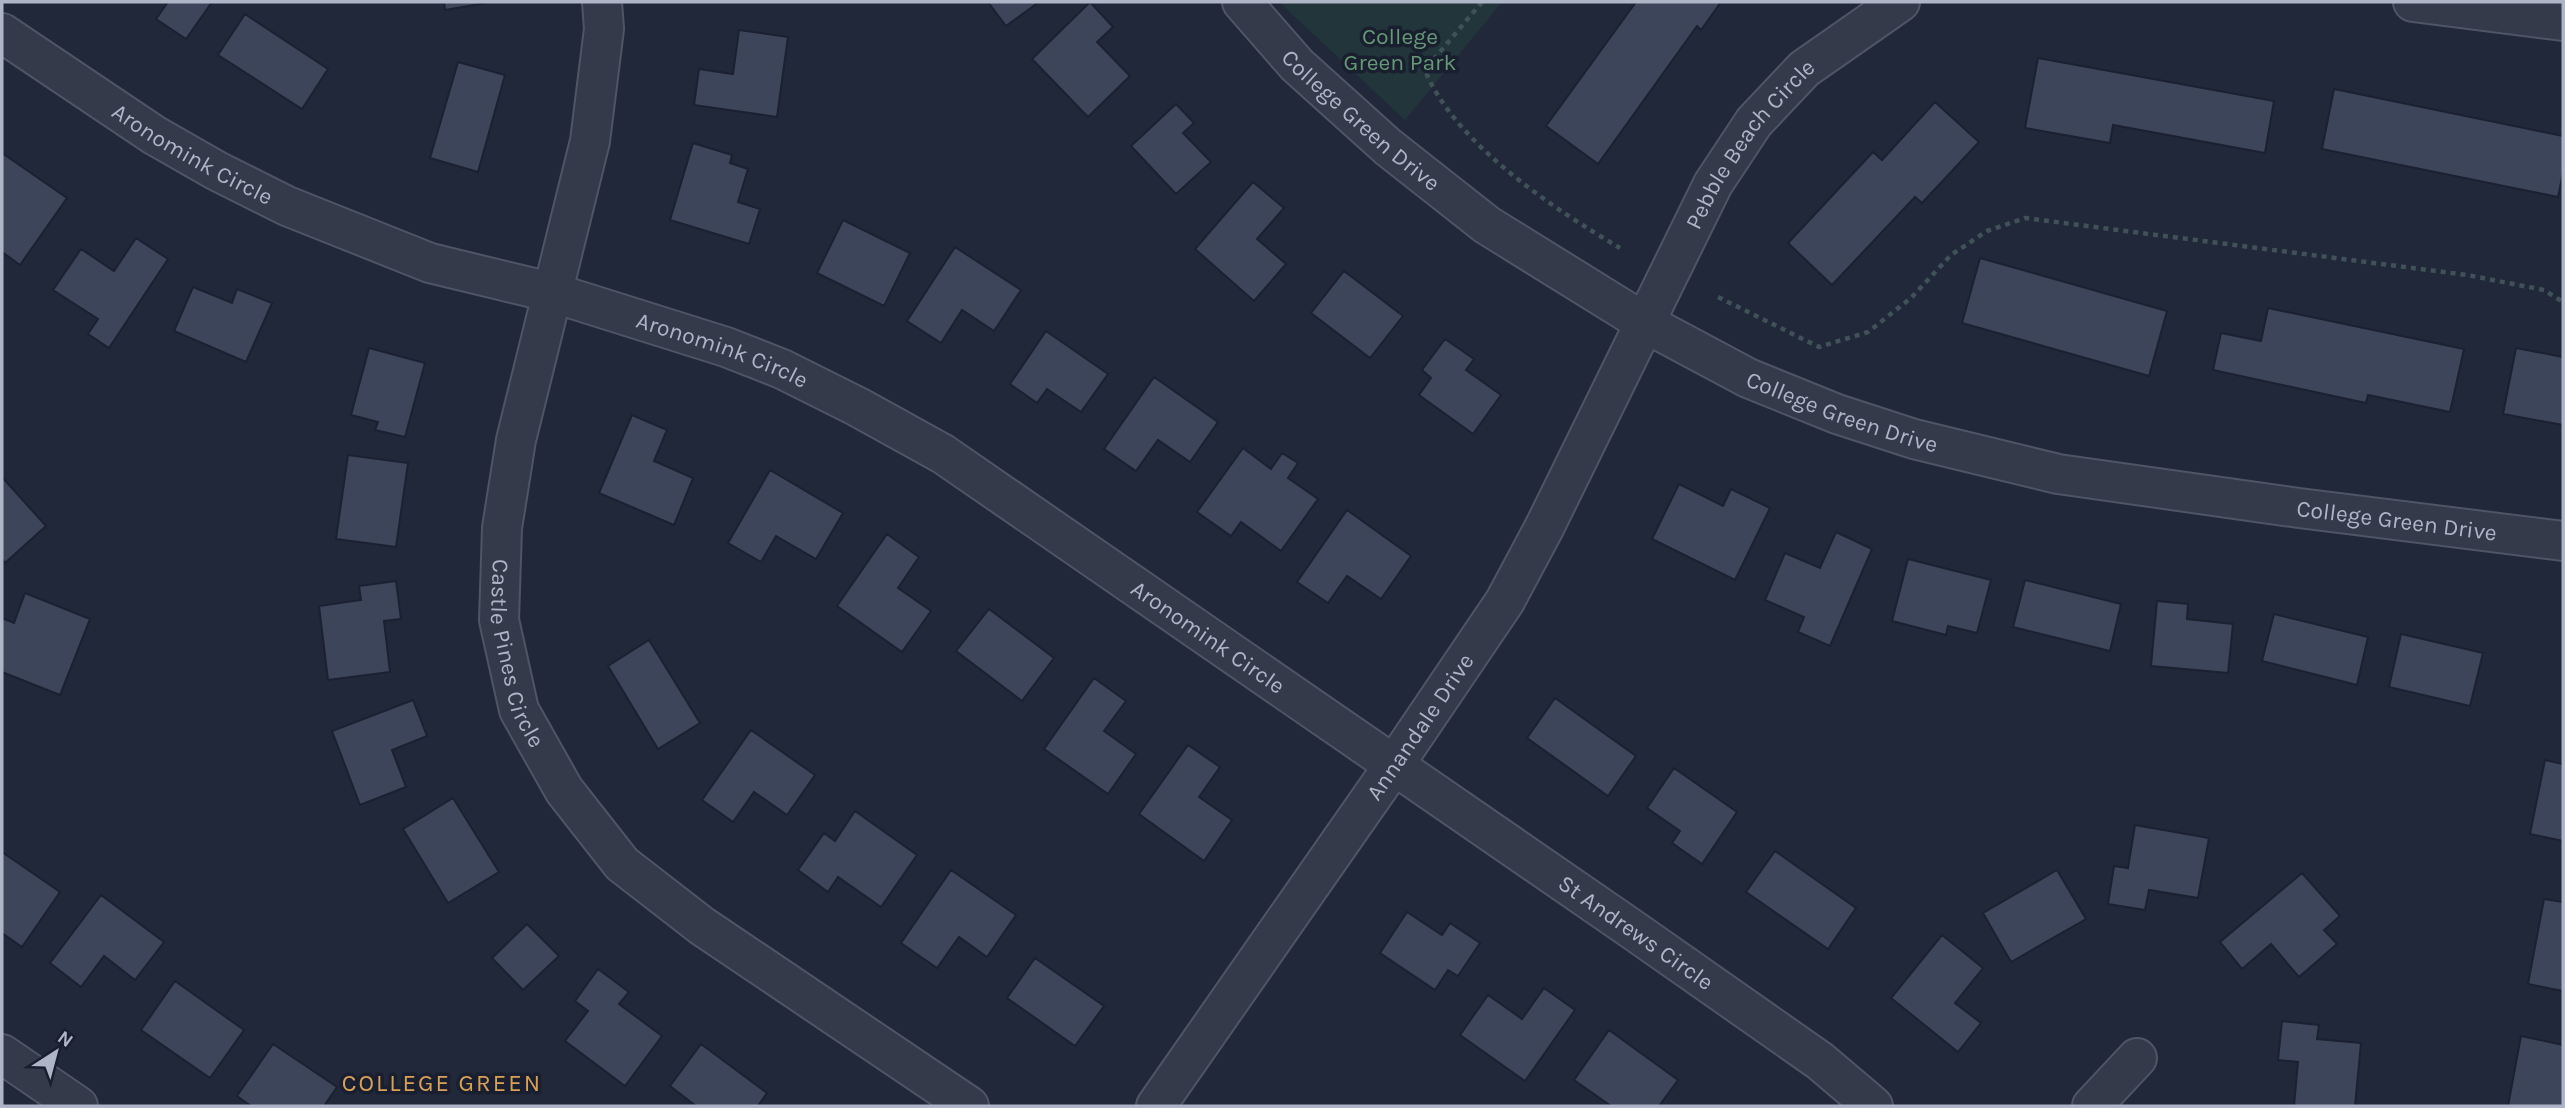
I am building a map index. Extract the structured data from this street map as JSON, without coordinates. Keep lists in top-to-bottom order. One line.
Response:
{"streets":{"street":["College Green Drive","Pebble Beach Circle","Aronomink Circle","Castle Pines Circle","Annandale Drive","St Andrews Circle"]},"crossings":[["College Green Drive","Pebble Beach Circle"],["College Green Drive","Annandale Drive"],["Pebble Beach Circle","Annandale Drive"],["Aronomink Circle","Castle Pines Circle"],["Aronomink Circle","Annandale Drive"],["Aronomink Circle","St Andrews Circle"],["Annandale Drive","St Andrews Circle"]],"districts":["COLLEGE GREEN"],"parks":["College Green Park"],"north":"top right"}
